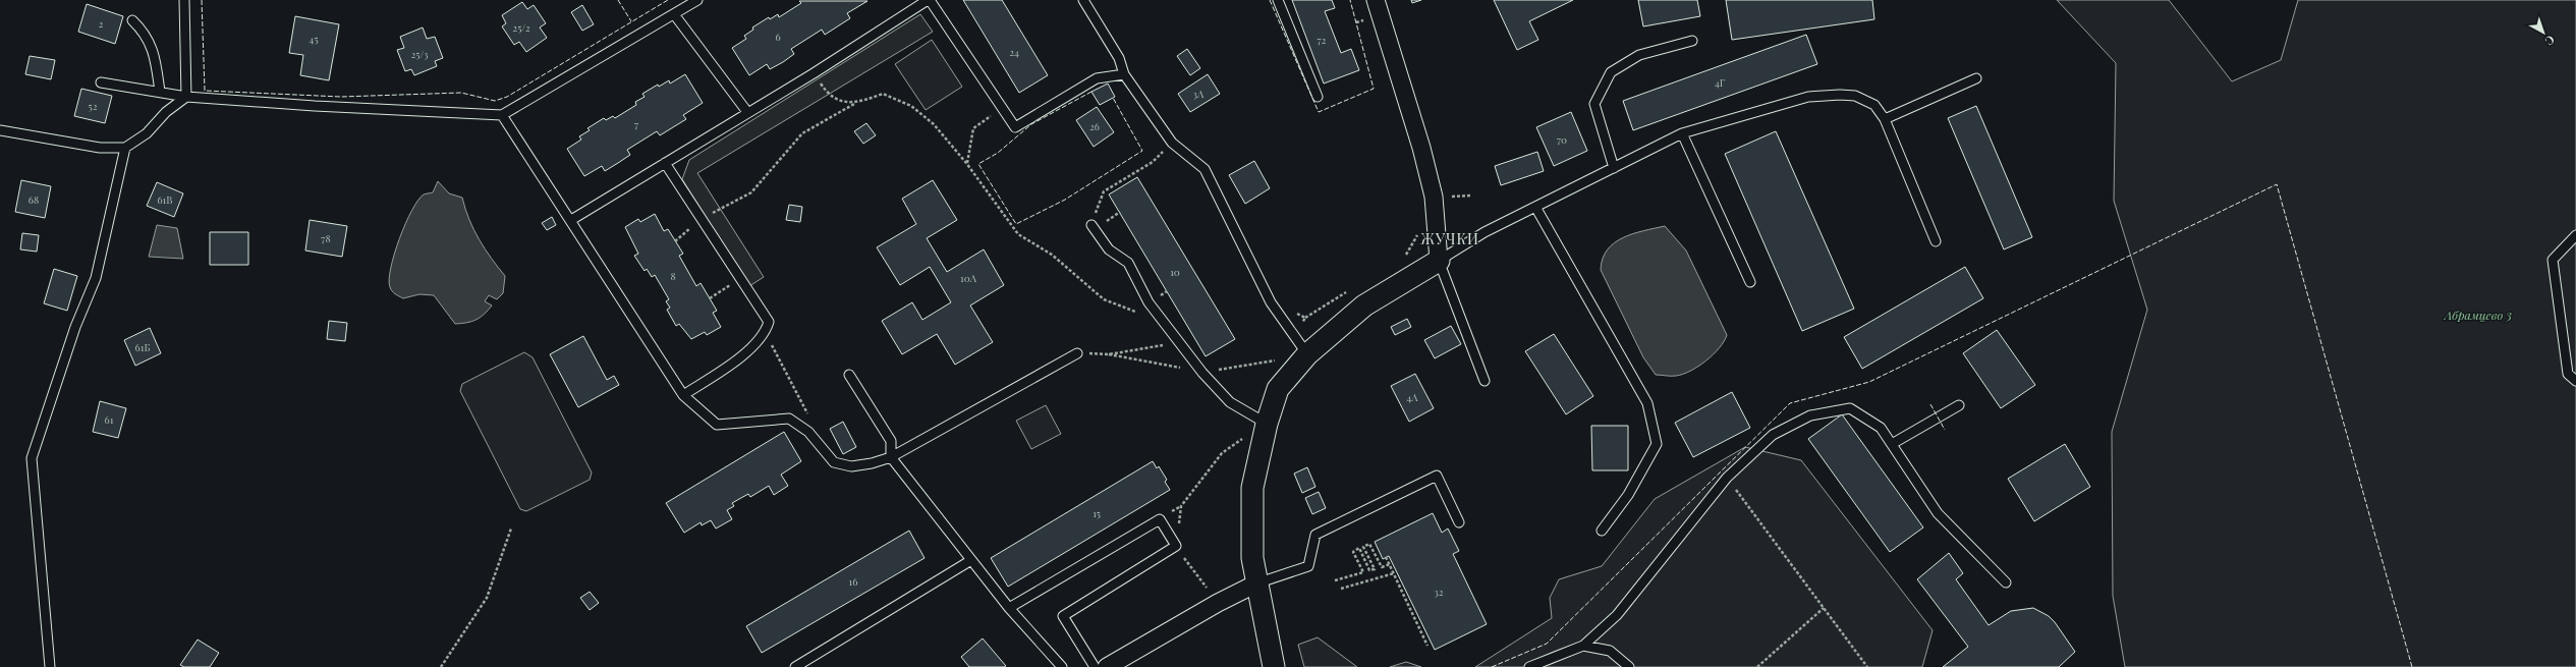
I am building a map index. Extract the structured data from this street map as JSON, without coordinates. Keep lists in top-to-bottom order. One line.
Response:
{"districts":["ЖУЧКИ"],"parks":["Абрамцево 3"],"house_numbers":["2","25/2","6","45","72","24","25/3","4Г","3А","52","7","26","70","68","61В","78","10","8","10А","61Б","4А","61","15","16","32"],"north":"bottom right"}
